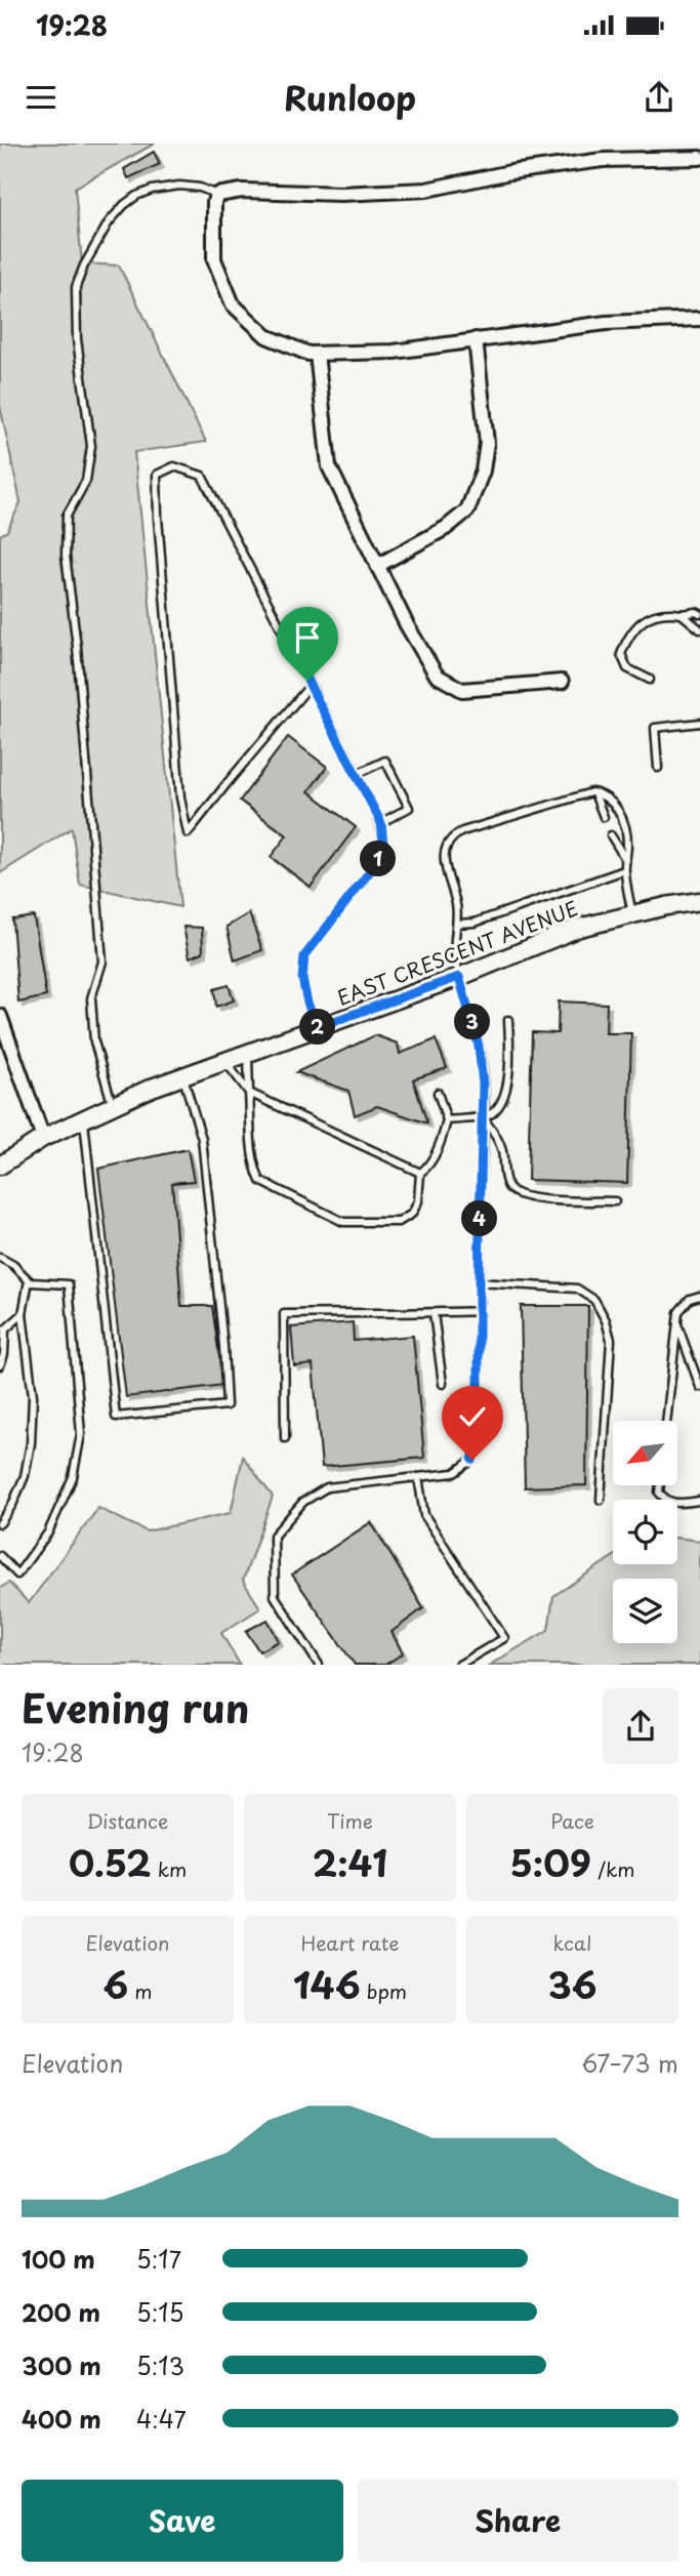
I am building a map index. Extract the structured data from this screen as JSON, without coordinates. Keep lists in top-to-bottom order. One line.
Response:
{"streets":{"street":["EAST CRESCENT AVENUE"]},"north":"bottom left","page":{"status":"19:28","header":"Runloop","pins":["1","3","2","4"],"heading":["Evening run","19:28"],"stats":[["Distance","0.52 km"],["Time","2:41"],["Pace","5:09 /km"],["Elevation","6 m"],["Heart rate","146 bpm"],["kcal","36"]],"chart":["Elevation","67–73 m"],"list":[{"name":"100 m","note":"5:17"},{"name":"200 m","note":"5:15"},{"name":"300 m","note":"5:13"},{"name":"400 m","note":"4:47"}],"buttons":["Save","Share"]}}
